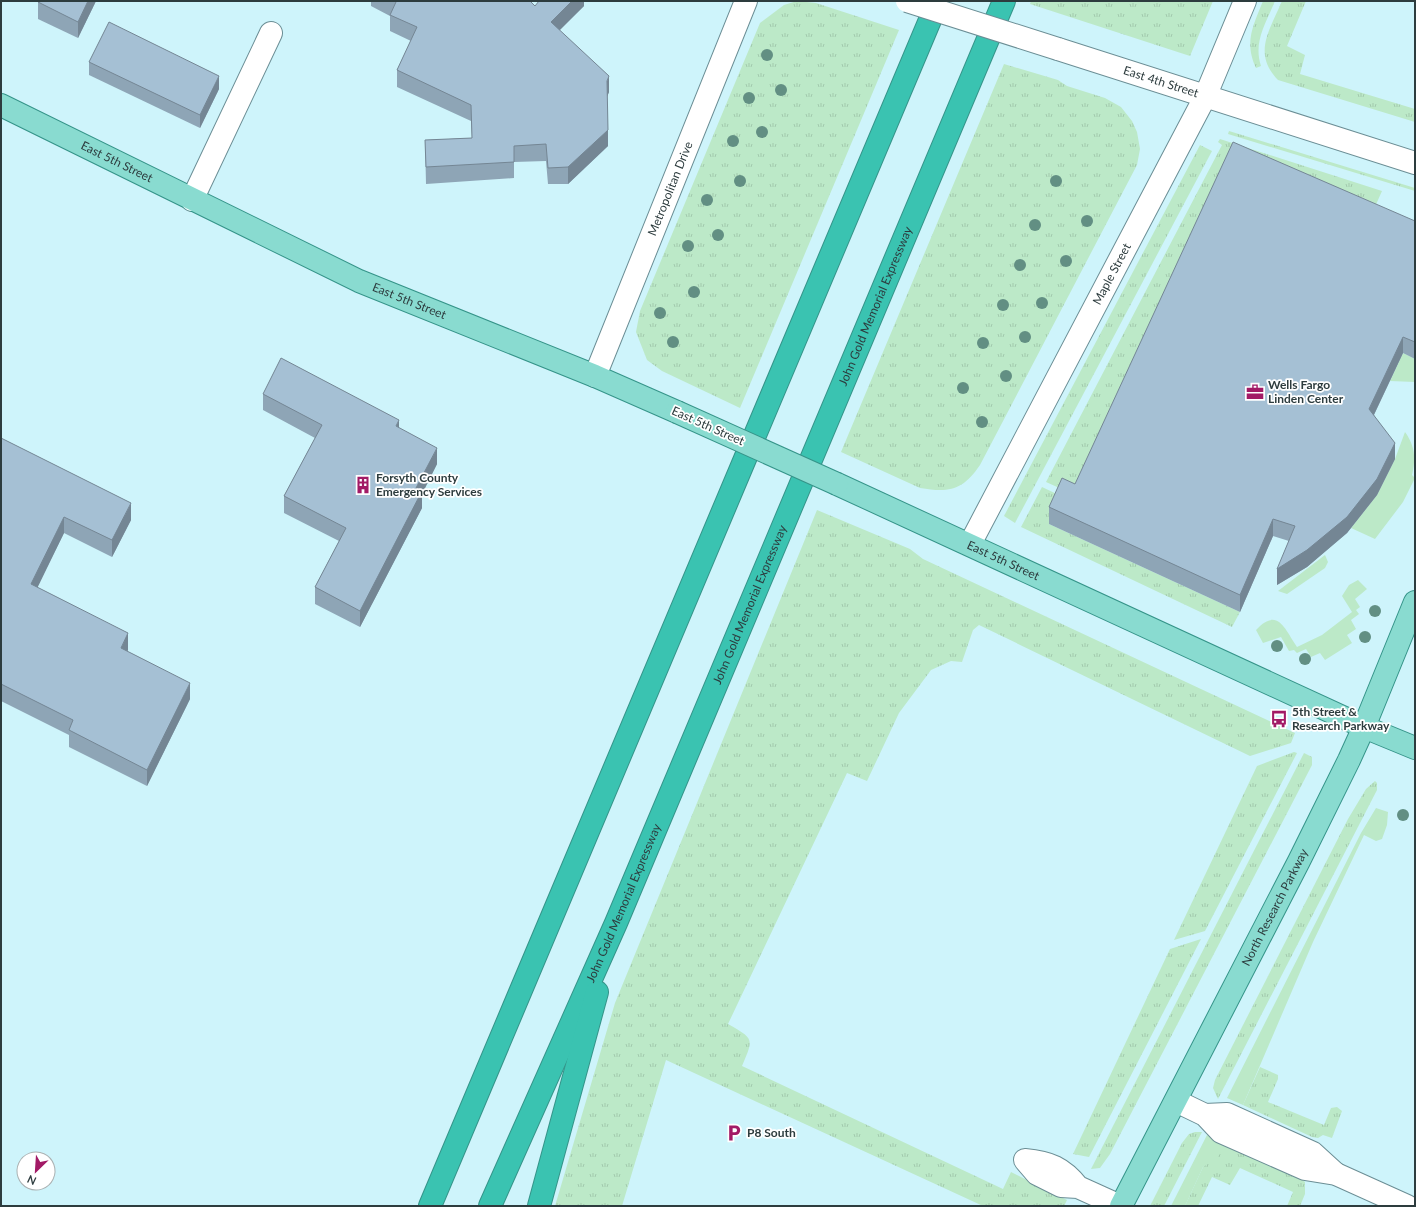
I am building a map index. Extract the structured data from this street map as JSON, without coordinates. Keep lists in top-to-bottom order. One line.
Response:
{"streets":{"highway":["John Gold Memorial Expressway"],"main road":["East 5th Street","North Research Parkway"],"street":["East 4th Street","Metropolitan Drive","Maple Street"]},"crossings":[["East 4th Street","Maple Street"],["East 5th Street","Metropolitan Drive"],["East 5th Street","Maple Street"],["East 5th Street","North Research Parkway"]],"places":{"office":["Wells Fargo Linden Center"],"building":["Forsyth County Emergency Services"],"bus stop":["5th Street & Research Parkway"],"parking":["P8 South"]},"north":"bottom left"}
